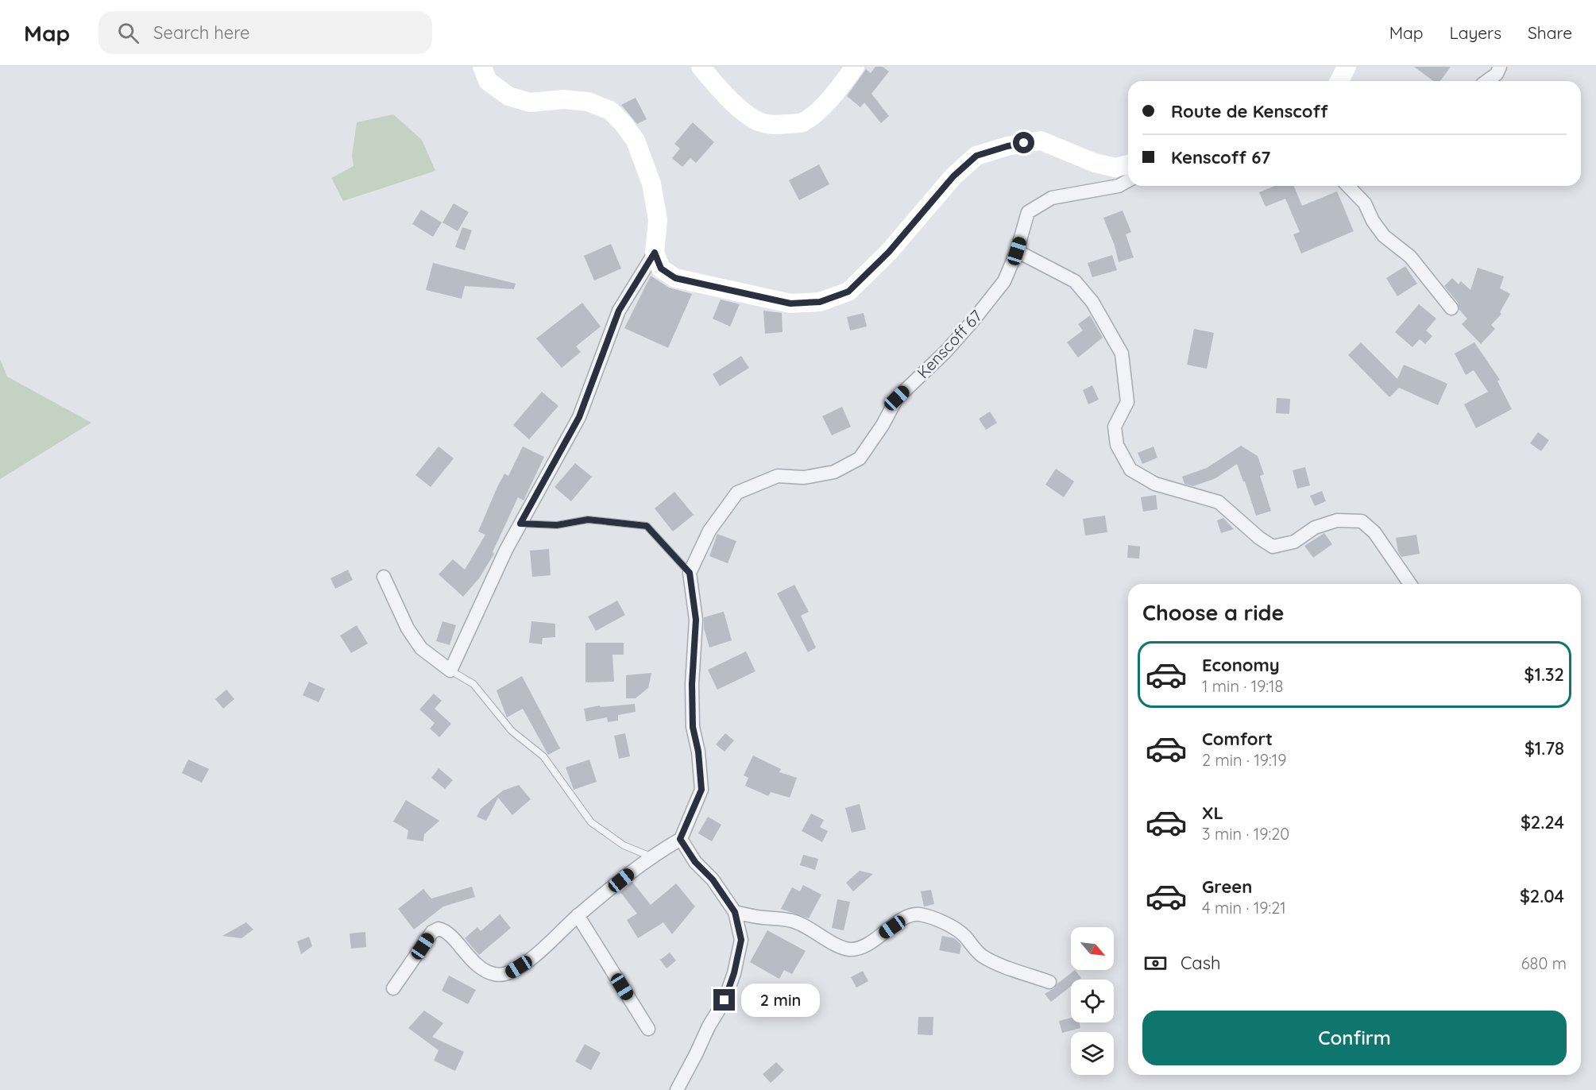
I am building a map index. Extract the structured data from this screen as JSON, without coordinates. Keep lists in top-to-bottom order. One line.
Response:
{"streets":{"street":["Kenscoff 67"]},"north":"bottom right","page":{"header":"Map","search":"Search here","nav":["Map","Layers","Share"],"banner":["Route de Kenscoff","Kenscoff 67"],"heading":"Choose a ride","list":[{"name":"Economy","note":"1 min · 19:18","value":"$1.32"},{"name":"Comfort","note":"2 min · 19:19","value":"$1.78"},{"name":"XL","note":"3 min · 19:20","value":"$2.24"},{"name":"Green","note":"4 min · 19:21","value":"$2.04"}],"pay":["Cash","680 m"],"bubble":"2 min","buttons":"Confirm"}}
